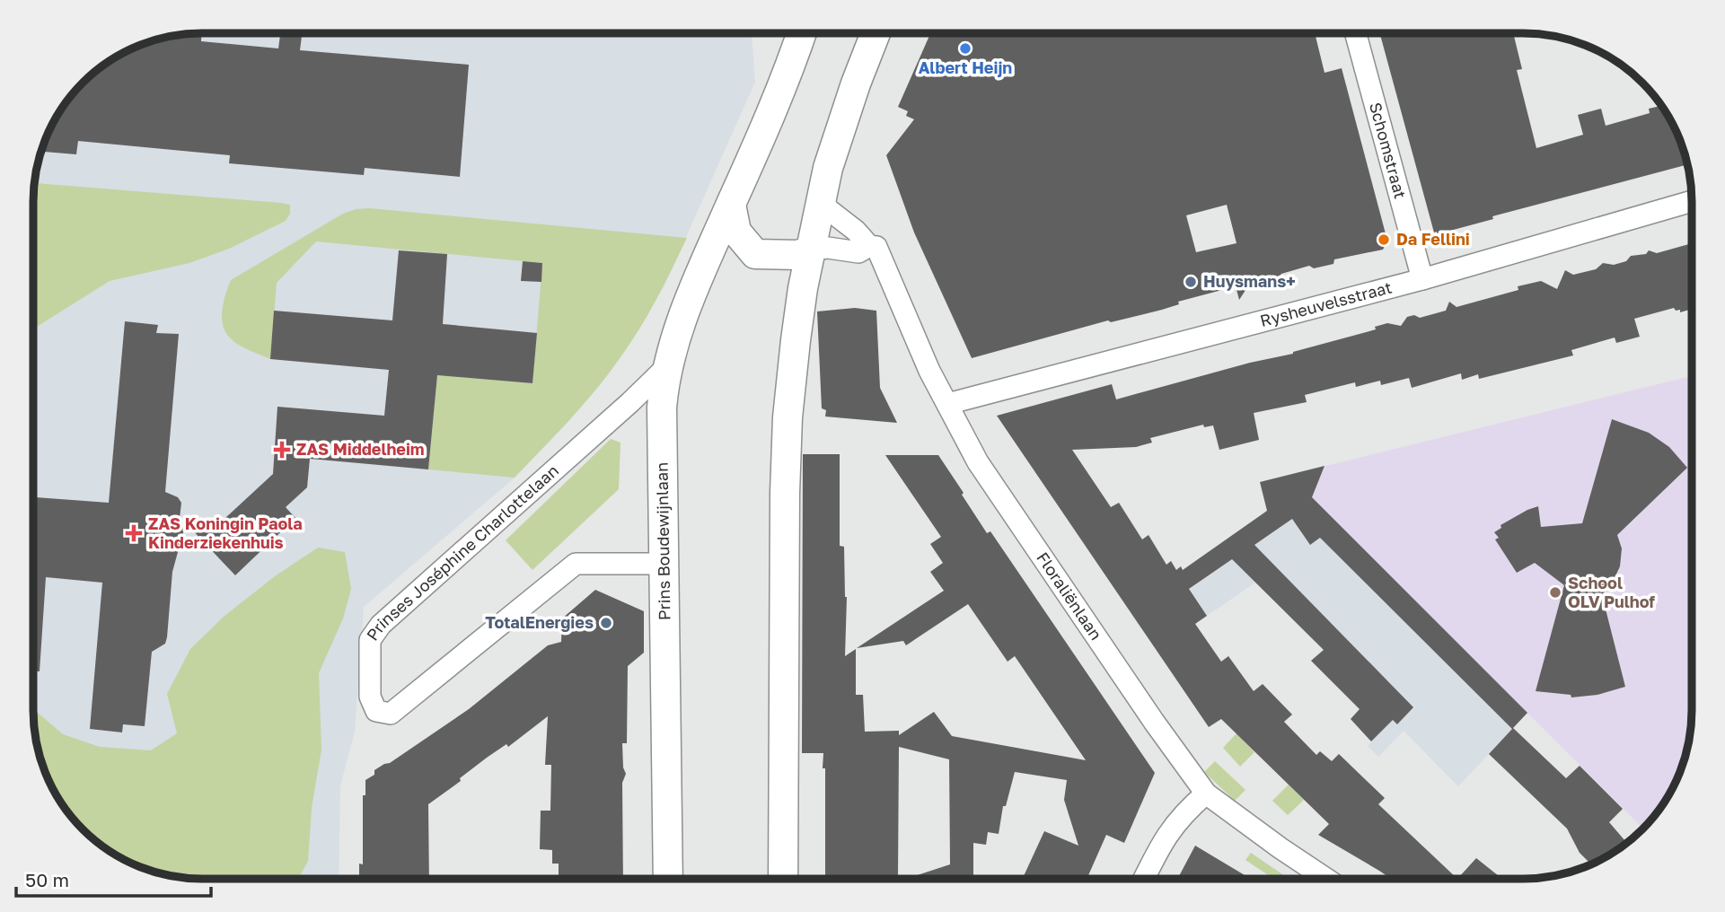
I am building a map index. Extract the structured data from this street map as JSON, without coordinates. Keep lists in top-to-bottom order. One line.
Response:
{"streets":{"main road":["Prins Boudewijnlaan"],"street":["Schomstraat","Rysheuvelsstraat","Prinses Joséphine Charlottelaan","Floraliënlaan"]},"crossings":[["Schomstraat","Rysheuvelsstraat"],["Rysheuvelsstraat","Floraliënlaan"],["Prins Boudewijnlaan","Prinses Joséphine Charlottelaan"]],"places":{"other":["Albert Heijn","Da Fellini","Huysmans+","School OLV Pulhof","TotalEnergies"],"health":["ZAS Middelheim","ZAS Koningin Paola Kinderziekenhuis"]},"scale_bar":"50 m"}
